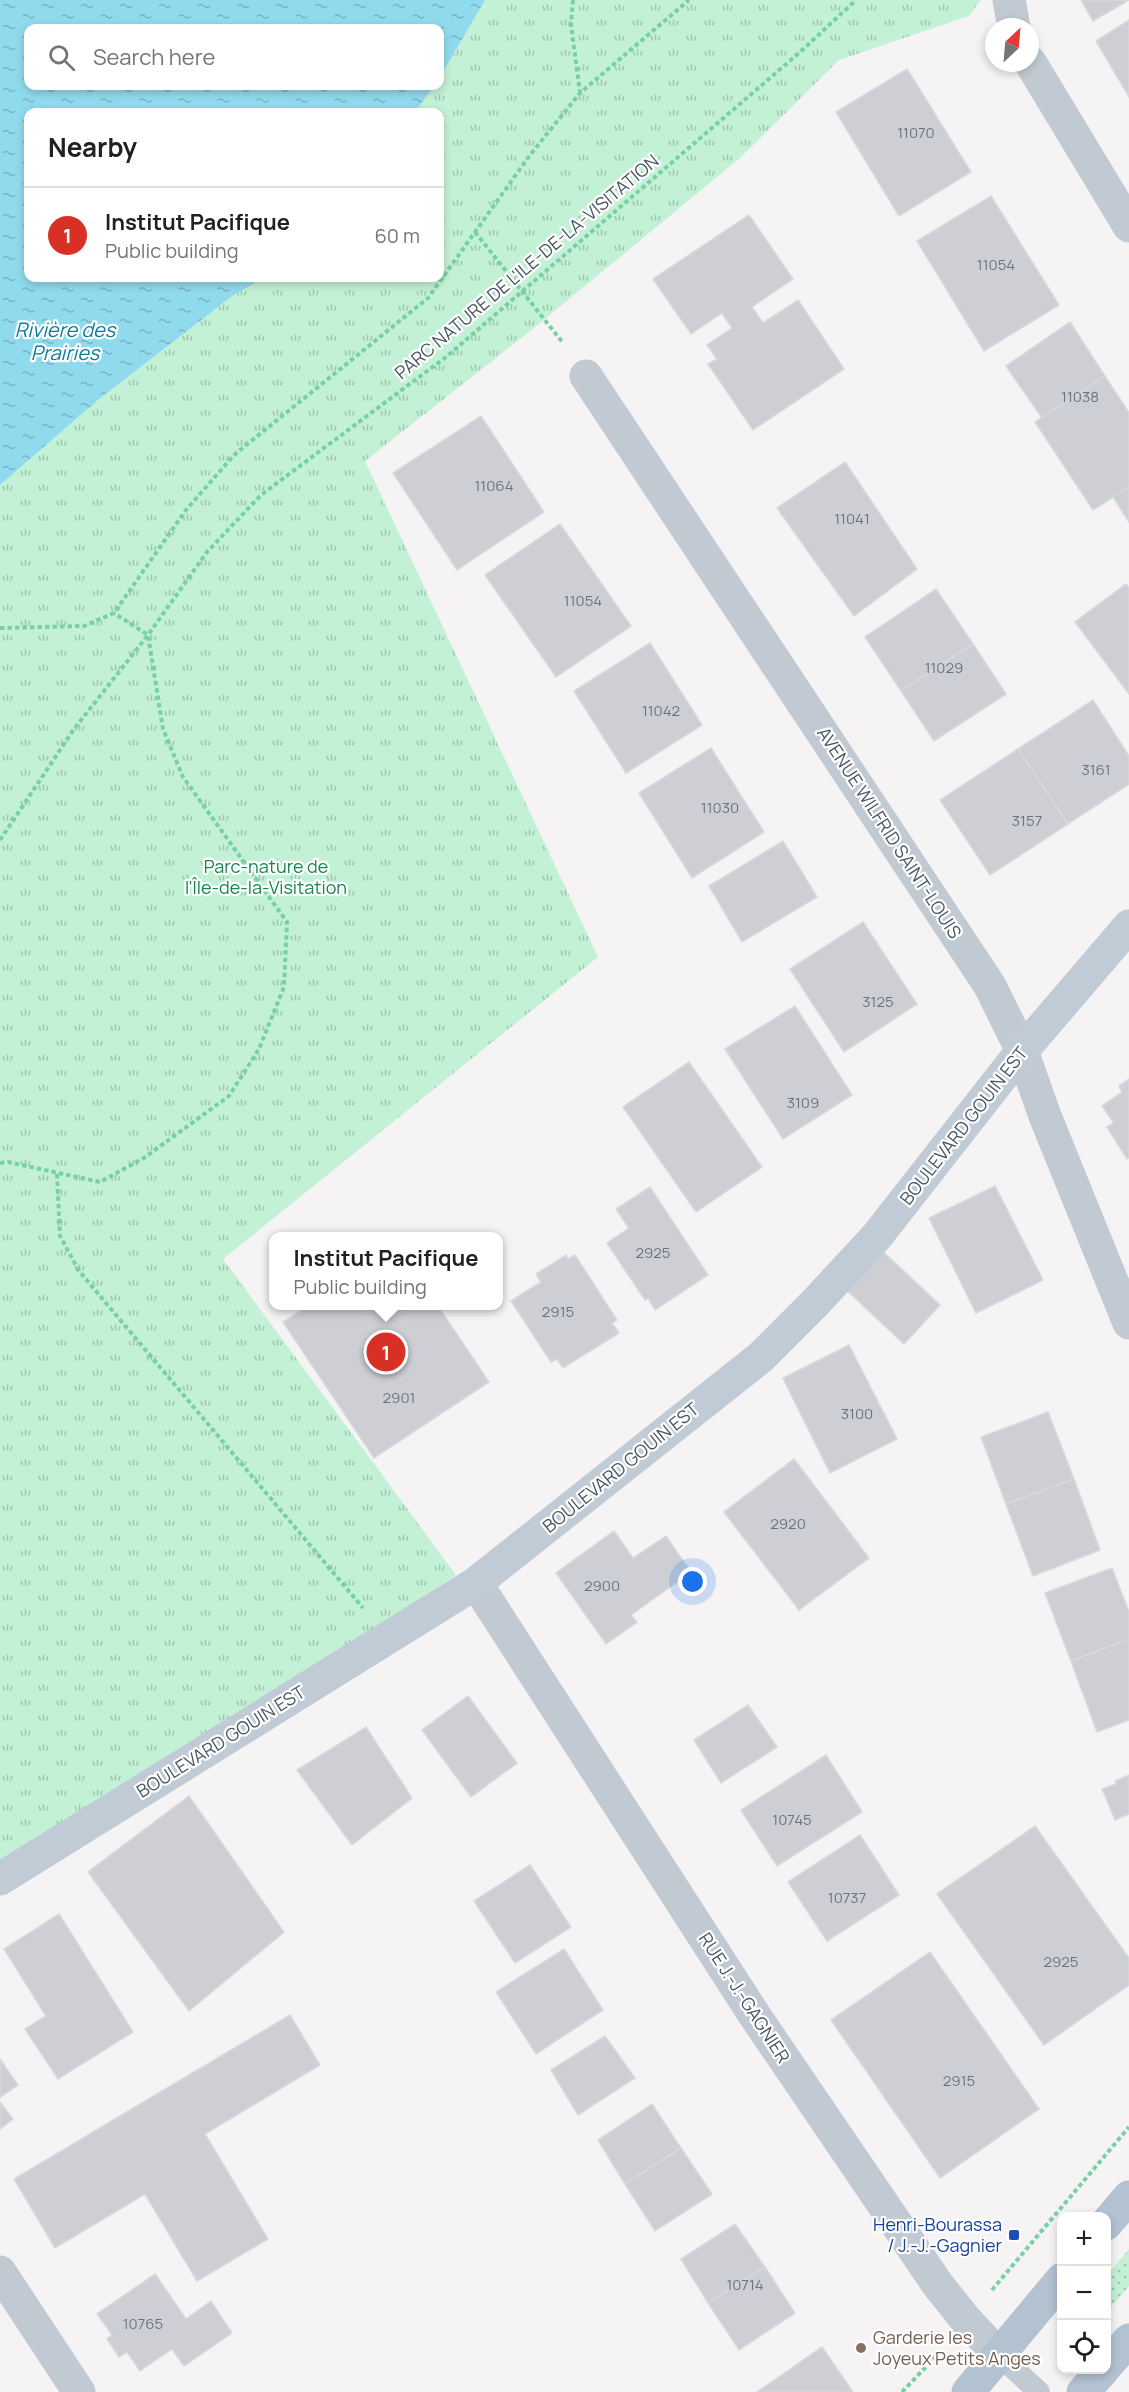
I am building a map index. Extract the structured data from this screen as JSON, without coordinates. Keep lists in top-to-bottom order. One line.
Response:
{"streets":{"street":["AVENUE WILFRID SAINT-LOUIS","BOULEVARD GOUIN EST","RUE J.-J.-GAGNIER"],"path":["PARC NATURE DE L'ILE-DE-LA-VISITATION"]},"crossings":[["AVENUE WILFRID SAINT-LOUIS","BOULEVARD GOUIN EST"],["BOULEVARD GOUIN EST","RUE J.-J.-GAGNIER"]],"water":["Rivière des Prairies"],"parks":["Parc-nature de l'Île-de-la-Visitation"],"places":{"transit":["Henri-Bourassa / J.-J.-Gagnier"],"other":["Garderie les Joyeux Petits Anges"]},"house_numbers":["11070","11054","11038","11064","11041","11054","11029","11042","3161","11030","3157","3125","3109","2925","2915","2901","3100","2920","2900","10745","10737","2925","2915","10714","10765"],"north":"top right","page":{"search":"Search here","heading":"Nearby","list":[{"mark":"1","name":"Institut Pacifique","note":"Public building","value":"60 m"}],"popup":["Institut Pacifique","Public building"],"pins":"1","map_buttons":["+","−"]}}
